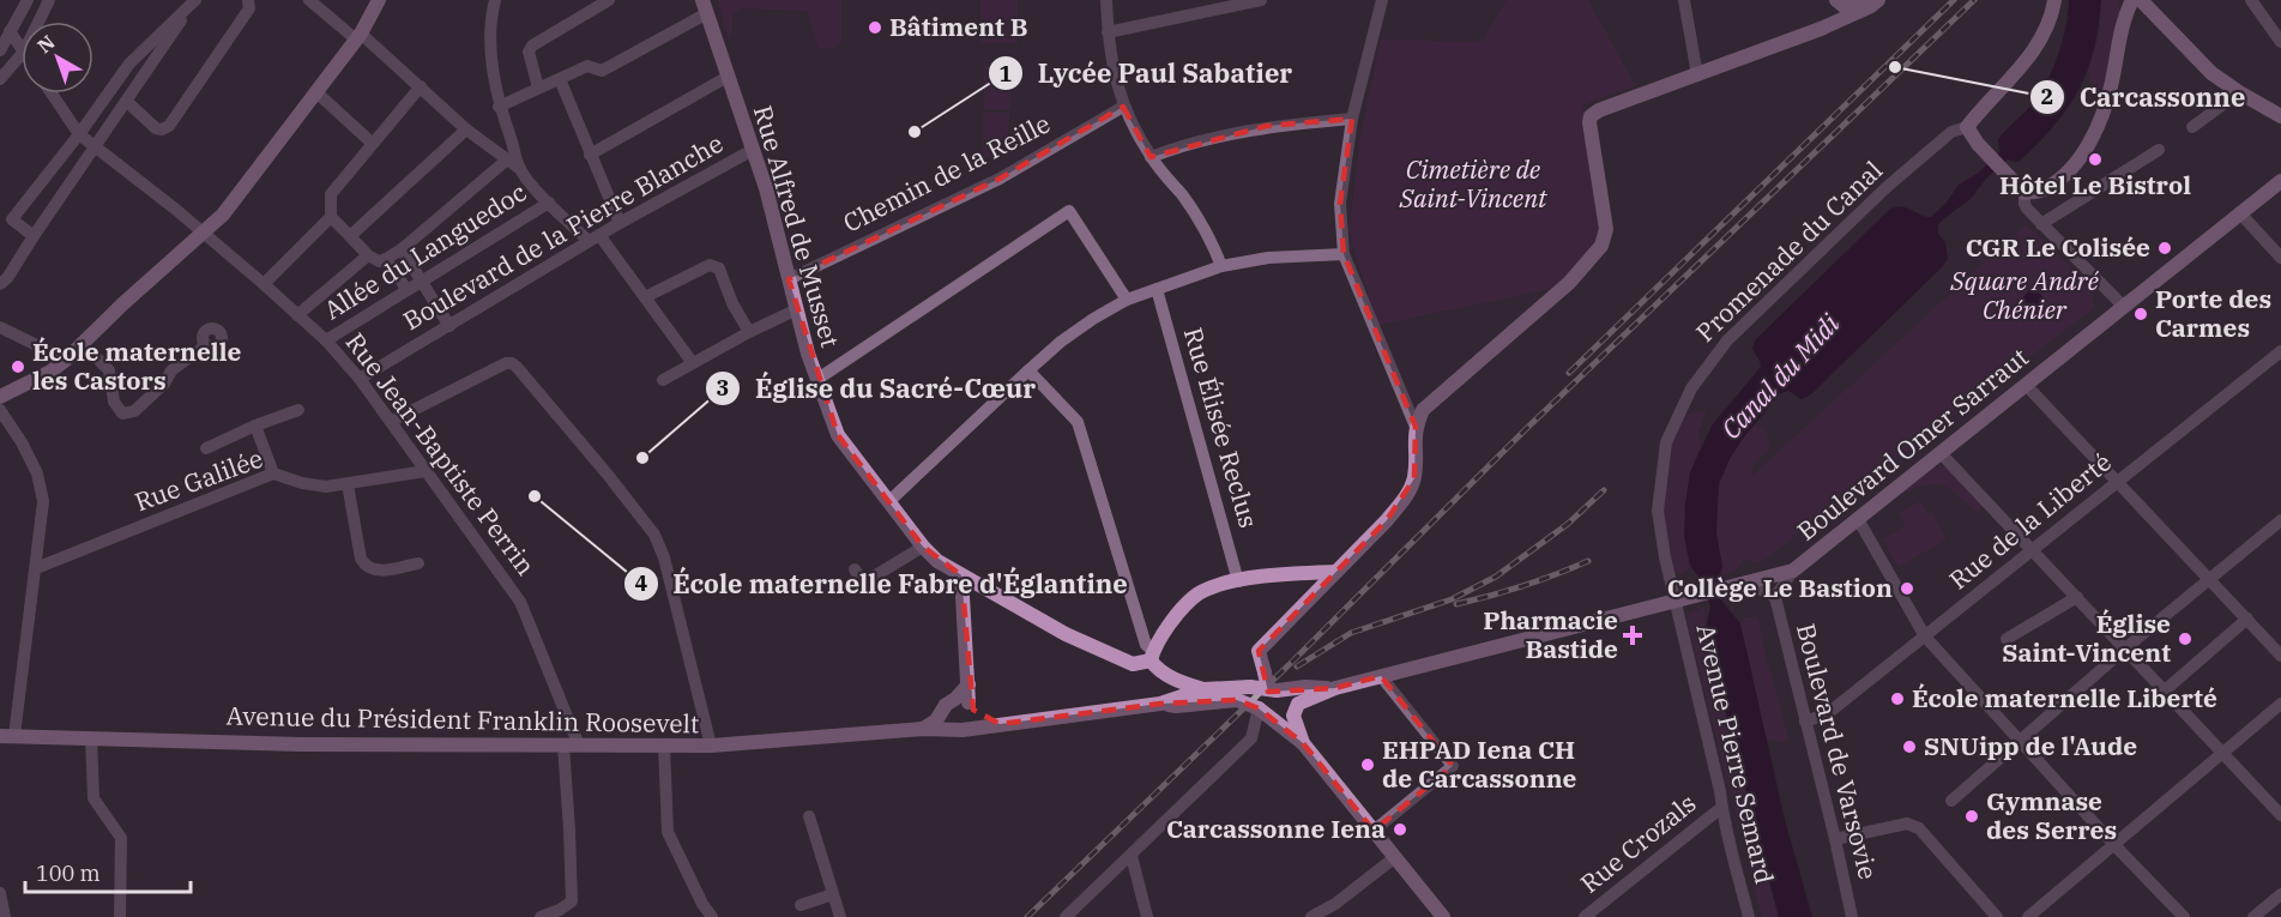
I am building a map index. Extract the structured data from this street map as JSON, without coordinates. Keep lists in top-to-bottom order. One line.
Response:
{"streets":{"street":["Chemin de la Reille","Rue Alfred de Musset","Boulevard de la Pierre Blanche","Allée du Languedoc","Promenade du Canal","Rue Élisée Reclus","Boulevard Omer Sarraut","Rue Jean-Baptiste Perrin","Rue Galilée","Rue de la Liberté","Avenue du Président Franklin Roosevelt","Boulevard de Varsovie","Avenue Pierre Semard","Rue Crozals"]},"crossings":[["Chemin de la Reille","Rue Alfred de Musset"],["Rue Alfred de Musset","Boulevard de la Pierre Blanche"],["Boulevard de la Pierre Blanche","Rue Jean-Baptiste Perrin"],["Allée du Languedoc","Rue Jean-Baptiste Perrin"],["Promenade du Canal","Boulevard Omer Sarraut"],["Promenade du Canal","Avenue du Président Franklin Roosevelt"],["Promenade du Canal","Avenue Pierre Semard"],["Boulevard Omer Sarraut","Avenue du Président Franklin Roosevelt"],["Boulevard Omer Sarraut","Boulevard de Varsovie"],["Boulevard Omer Sarraut","Avenue Pierre Semard"],["Rue Jean-Baptiste Perrin","Rue Galilée"],["Rue Jean-Baptiste Perrin","Avenue du Président Franklin Roosevelt"],["Rue de la Liberté","Boulevard de Varsovie"],["Avenue du Président Franklin Roosevelt","Avenue Pierre Semard"],["Avenue Pierre Semard","Rue Crozals"]],"water":["Canal du Midi"],"parks":["Cimetière de Saint-Vincent","Square André Chénier"],"places":{"other":["Bâtiment B","Carcassonne","Lycée Paul Sabatier","Hôtel Le Bistrol","CGR Le Colisée","Porte des Carmes","École maternelle les Castors","Église du Sacré-Cœur","École maternelle Fabre d'Églantine","Collège Le Bastion","Église Saint-Vincent","École maternelle Liberté","SNUipp de l'Aude","EHPAD Iena CH de Carcassonne","Gymnase des Serres","Carcassonne Iena"],"health":["Pharmacie Bastide"]},"scale_bar":"100 m","north":"top left"}
